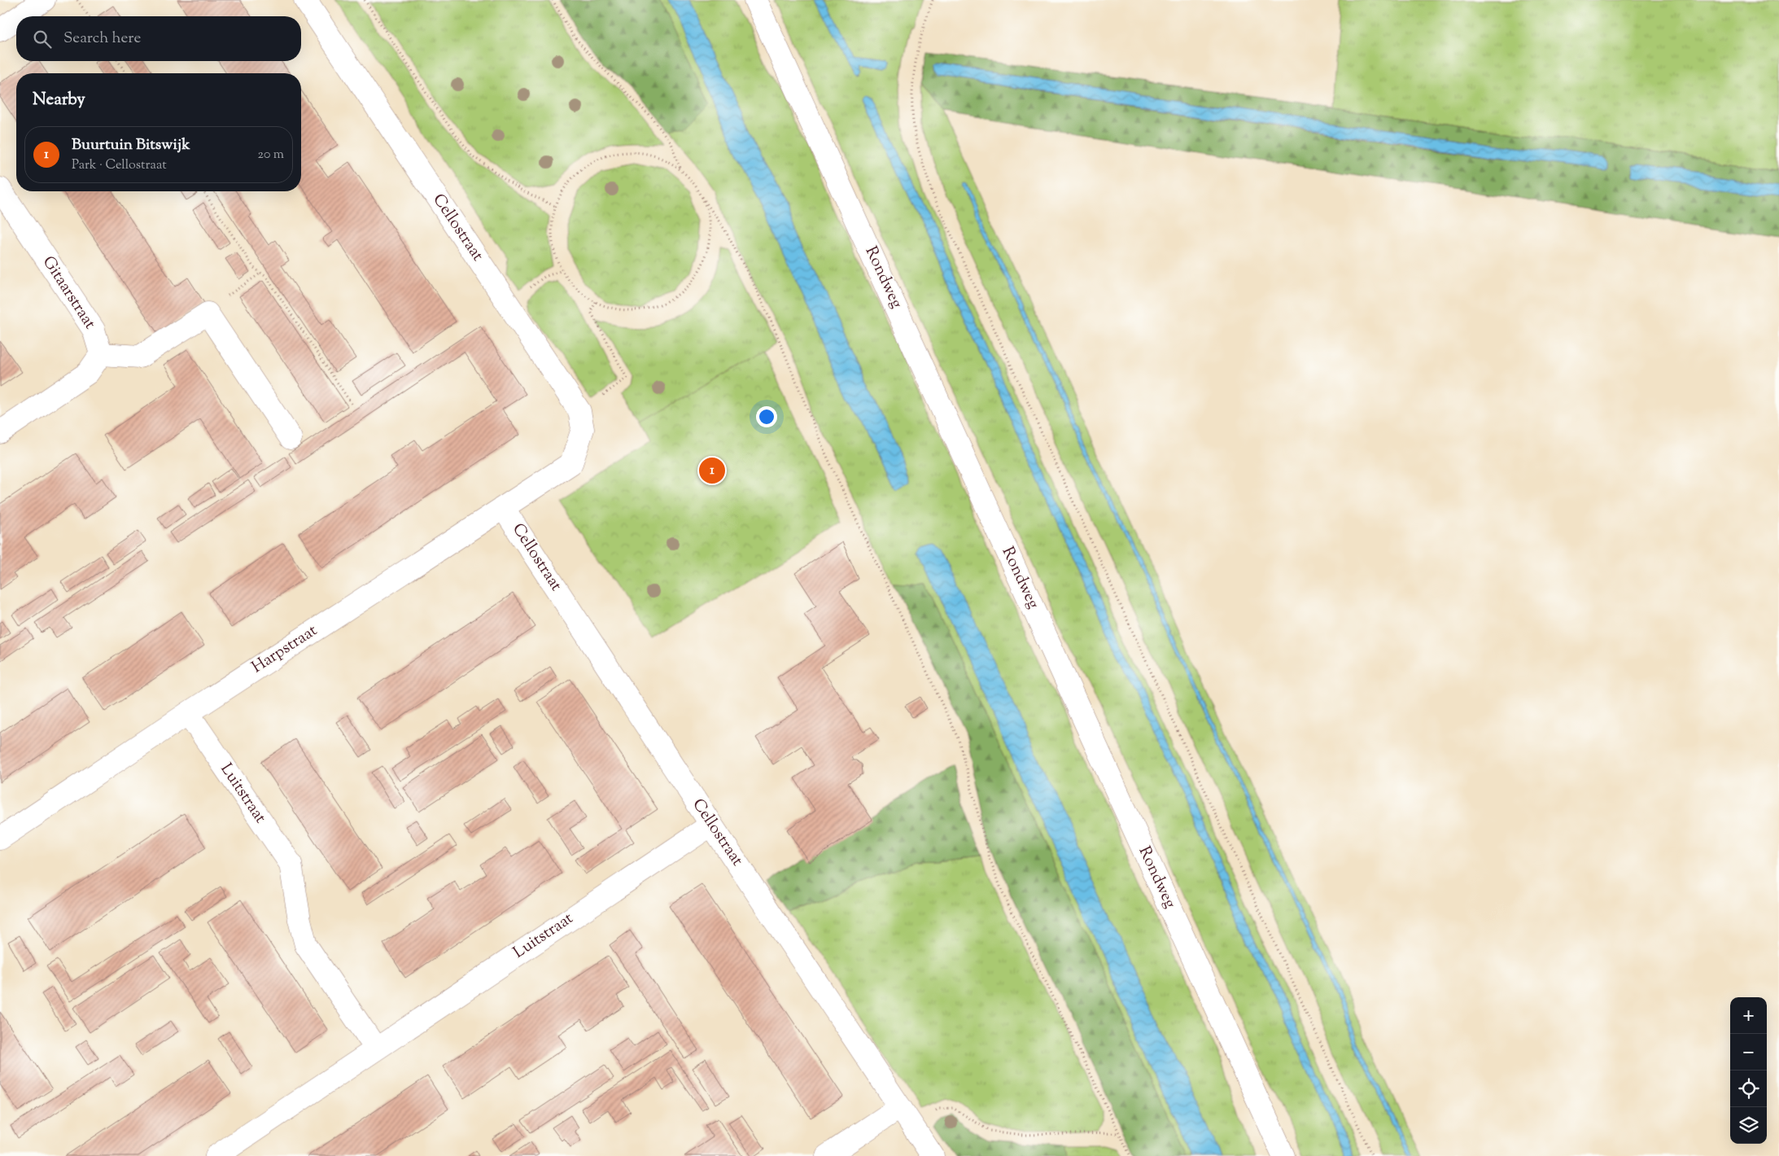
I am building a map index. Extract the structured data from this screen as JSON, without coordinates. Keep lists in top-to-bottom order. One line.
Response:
{"streets":{"street":["Cellostraat","Rondweg","Gitaarstraat","Harpstraat","Luitstraat"]},"crossings":[["Cellostraat","Harpstraat"],["Cellostraat","Luitstraat"],["Harpstraat","Luitstraat"]],"page":{"search":"Search here","heading":"Nearby","list":[{"mark":"1","name":"Buurtuin Bitswijk","note":"Park · Cellostraat","value":"20 m"}],"pins":"1","map_buttons":["+","−"]}}
